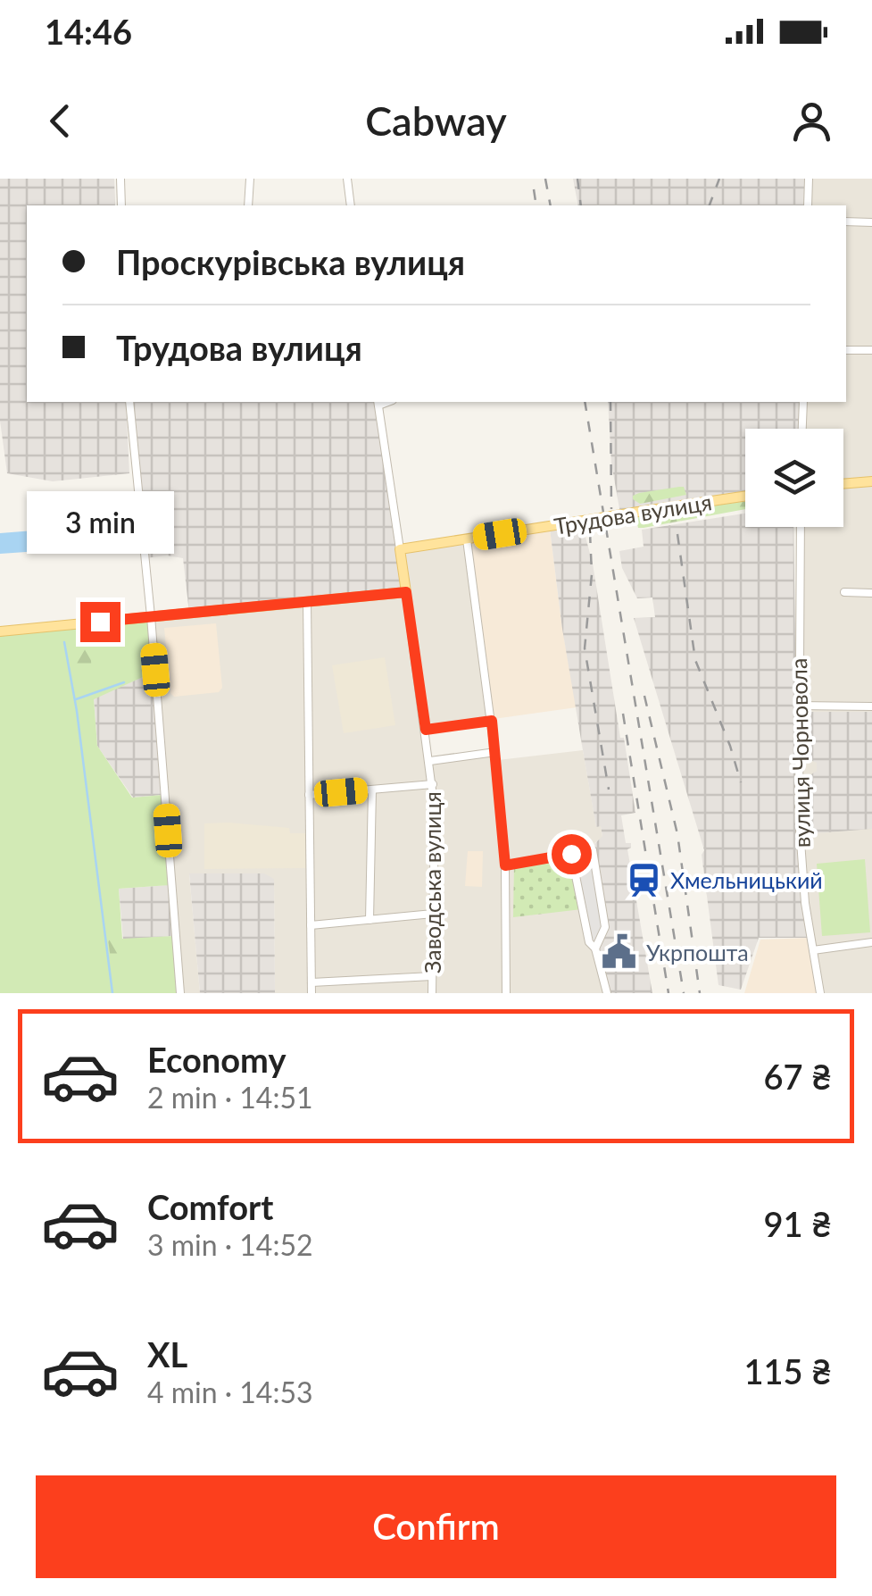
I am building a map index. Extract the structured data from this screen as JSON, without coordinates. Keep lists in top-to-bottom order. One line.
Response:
{"streets":{"main road":["Трудова вулиця","Заводська вулиця"],"street":["вулиця Чорновола"]},"crossings":[["Трудова вулиця","Заводська вулиця"]],"places":{"station":["Хмельницький"],"public building":["Укрпошта"]},"page":{"status":"14:46","header":"Cabway","banner":["Проскурівська вулиця","Трудова вулиця"],"bubble":"3 min","list":[{"name":"Economy","note":"2 min · 14:51","value":"67 ₴"},{"name":"Comfort","note":"3 min · 14:52","value":"91 ₴"},{"name":"XL","note":"4 min · 14:53","value":"115 ₴"}],"buttons":"Confirm"}}
